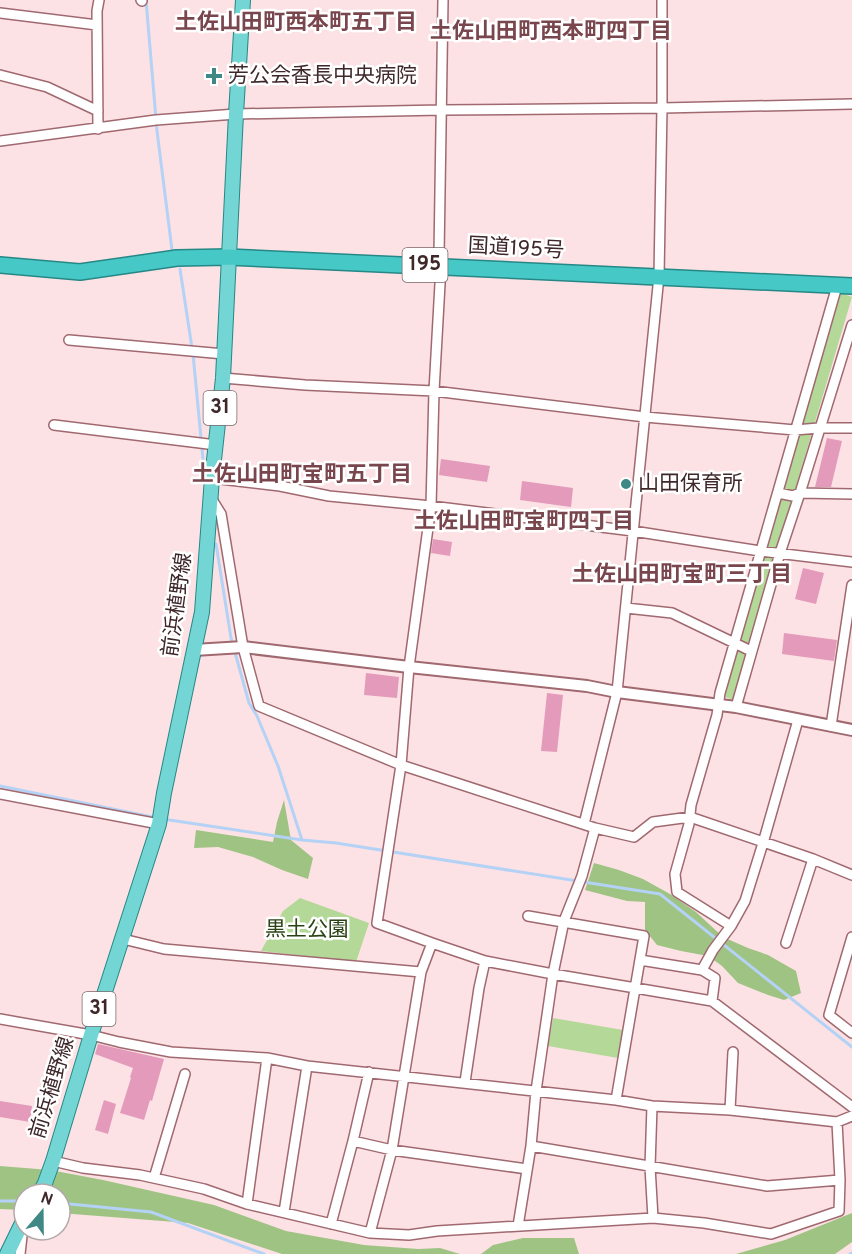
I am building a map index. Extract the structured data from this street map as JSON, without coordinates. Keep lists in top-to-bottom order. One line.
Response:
{"streets":{"highway":["国道195号","195"],"main road":["31","前浜植野線"]},"crossings":[["国道195号","前浜植野線"]],"districts":["土佐山田町西本町五丁目","土佐山田町西本町四丁目","土佐山田町宝町五丁目","土佐山田町宝町四丁目","土佐山田町宝町三丁目"],"parks":["黒土公園"],"places":{"health":["芳公会香長中央病院"],"other":["山田保育所"]},"north":"top"}
